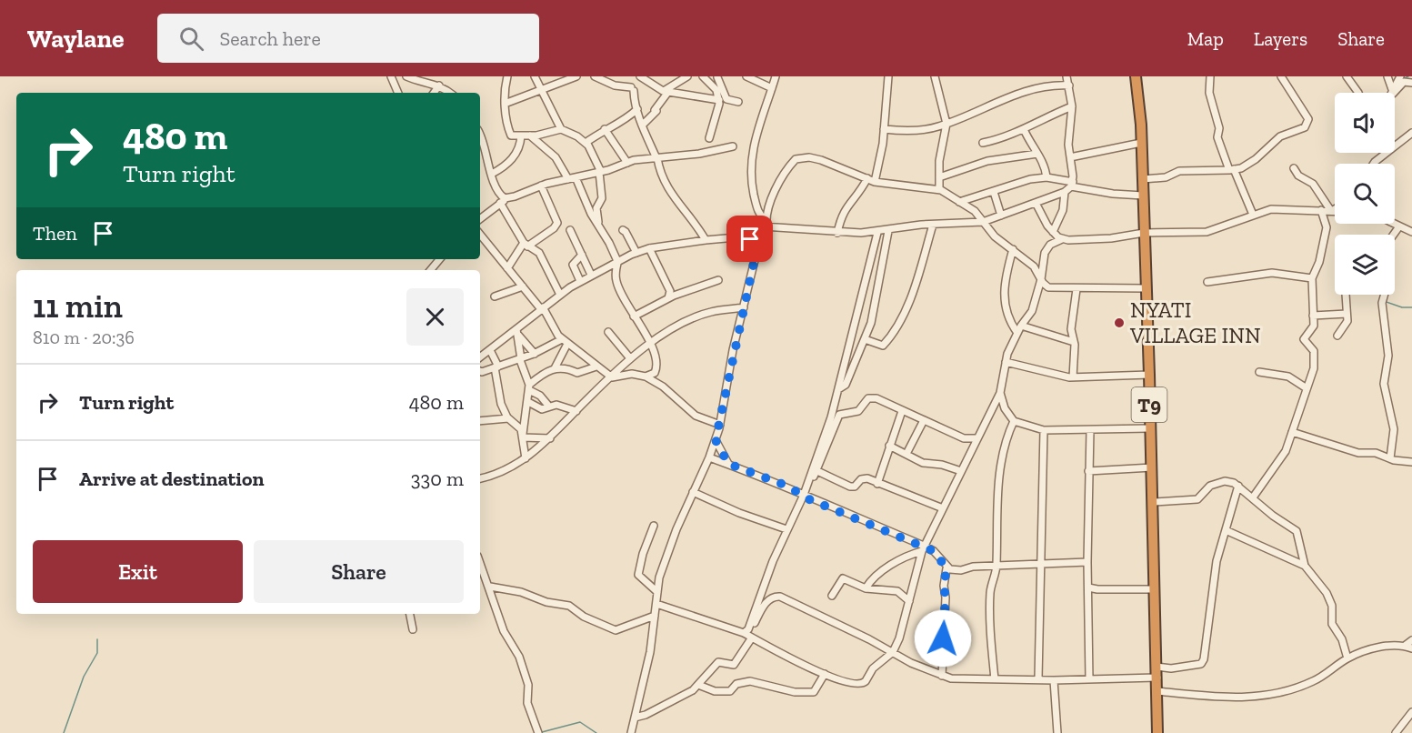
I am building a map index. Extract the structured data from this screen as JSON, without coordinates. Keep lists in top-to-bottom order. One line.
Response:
{"streets":{"highway":["T9"]},"places":["NYATI VILLAGE INN"],"page":{"header":"Waylane","search":"Search here","nav":["Map","Layers","Share"],"turn":["480 m","Turn right"],"then":"Then","heading":["11 min","810 m · 20:36"],"list":[{"name":"Turn right","value":"480 m"},{"name":"Arrive at destination","value":"330 m"}],"buttons":["Exit","Share"]}}
